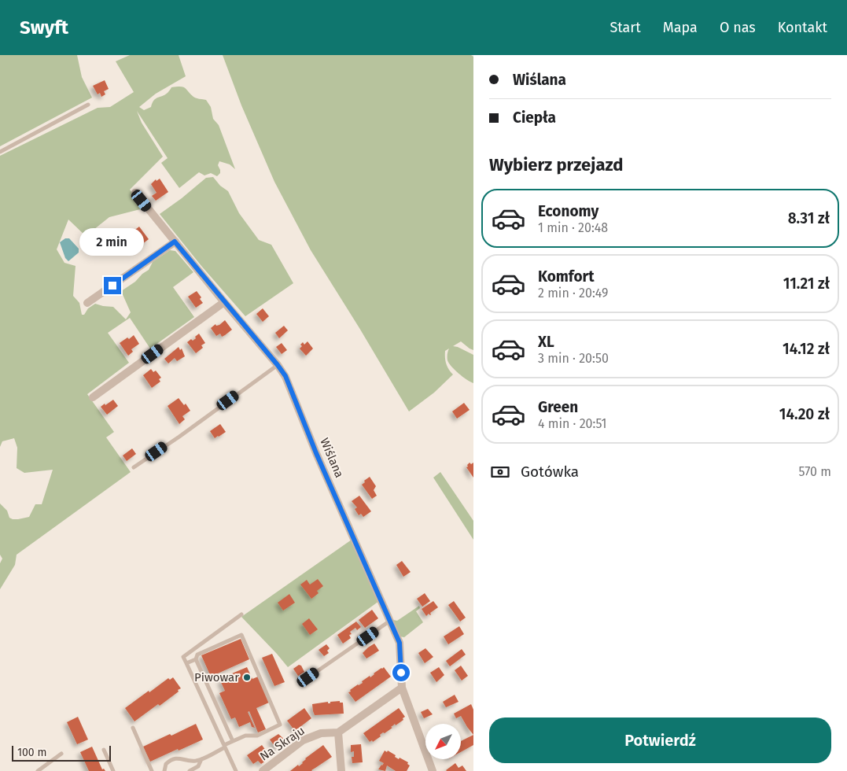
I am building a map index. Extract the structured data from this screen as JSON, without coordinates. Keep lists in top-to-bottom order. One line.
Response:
{"streets":{"street":["Wiślana","Na Skraju"]},"crossings":[["Wiślana","Na Skraju"]],"places":["Piwowar"],"scale_bar":"100 m","north":"bottom left","page":{"header":"Swyft","nav":["Start","Mapa","O nas","Kontakt"],"banner":["Wiślana","Ciepła"],"heading":"Wybierz przejazd","list":[{"name":"Economy","note":"1 min · 20:48","value":"8.31 zł"},{"name":"Komfort","note":"2 min · 20:49","value":"11.21 zł"},{"name":"XL","note":"3 min · 20:50","value":"14.12 zł"},{"name":"Green","note":"4 min · 20:51","value":"14.20 zł"}],"bubble":"2 min","pay":["Gotówka","570 m"],"buttons":"Potwierdź","scale":"100 m"}}
